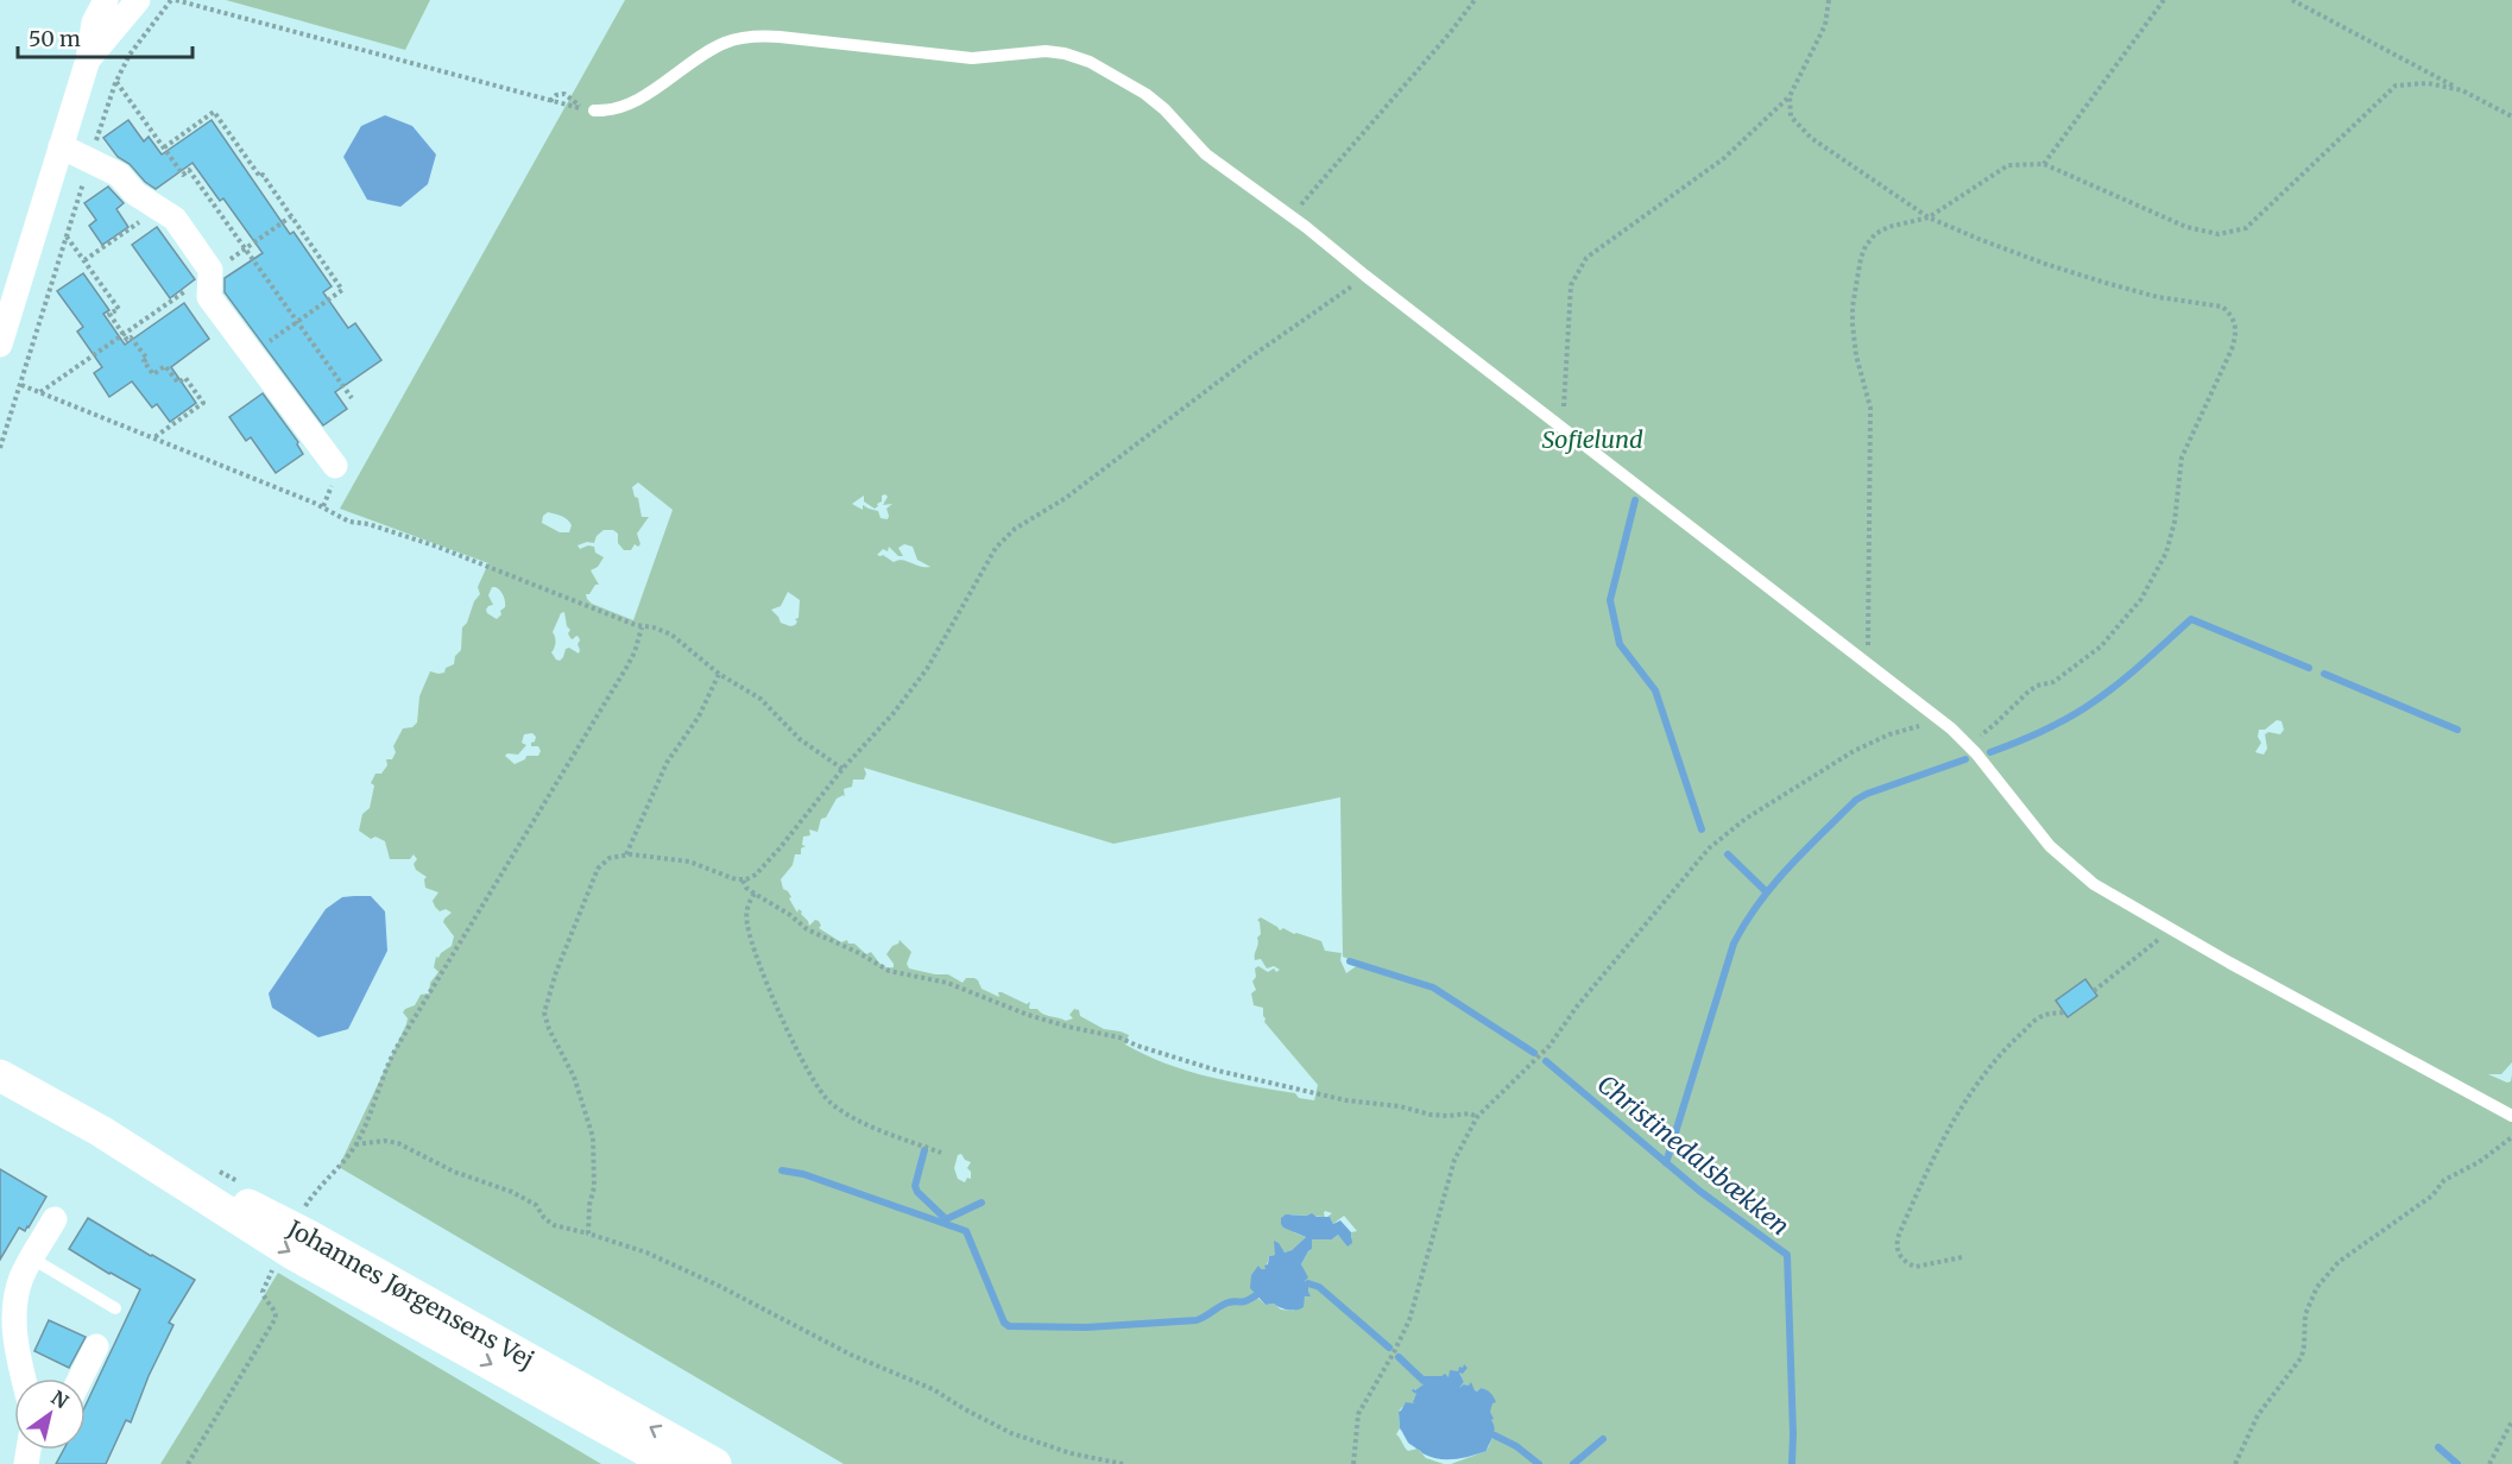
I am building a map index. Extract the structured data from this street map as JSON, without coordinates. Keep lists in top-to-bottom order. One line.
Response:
{"streets":{"street":["Johannes Jørgensens Vej"]},"water":["Christinedalsbækken"],"parks":["Sofielund"],"scale_bar":"50 m","north":"top right"}
